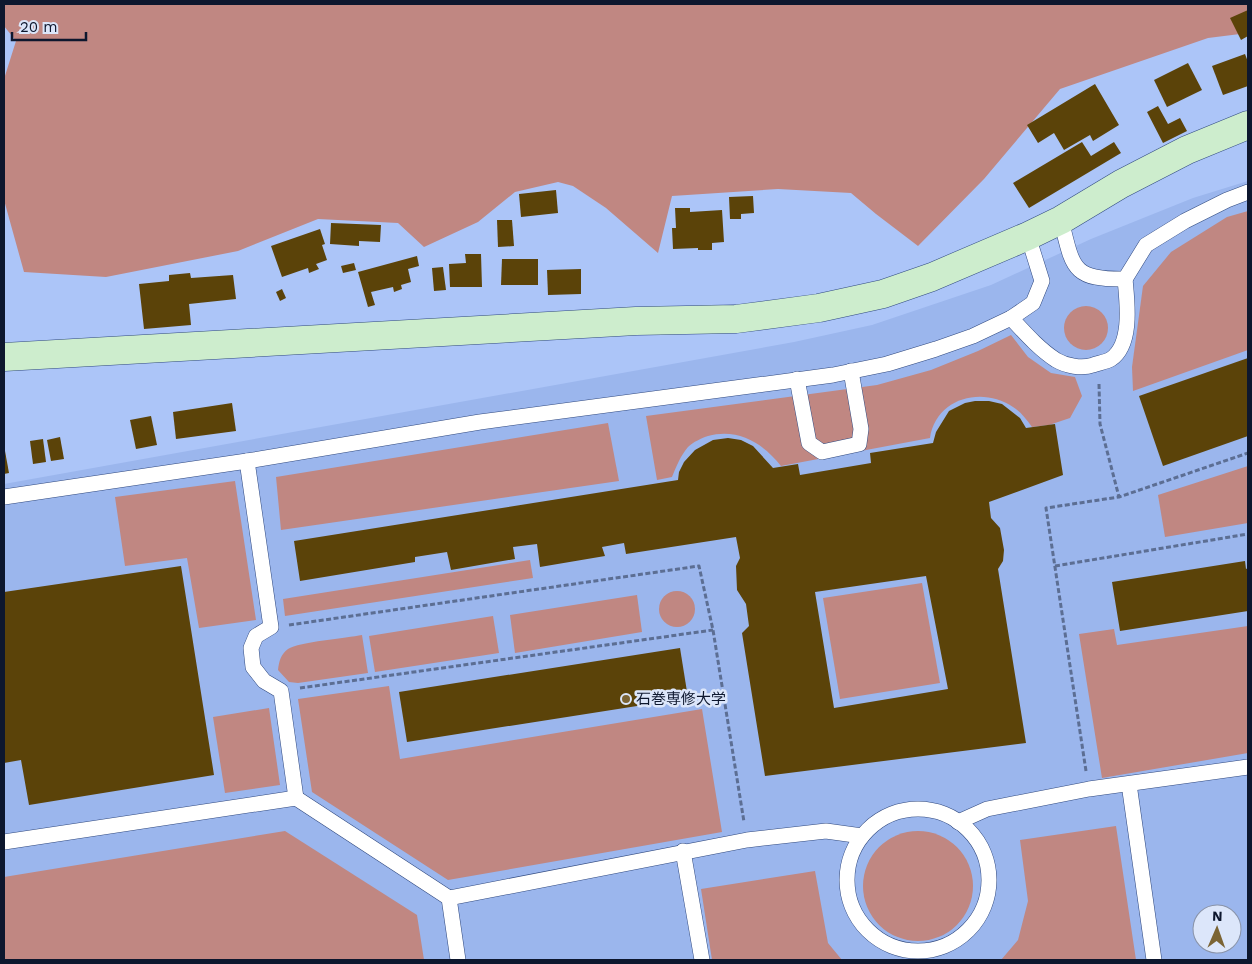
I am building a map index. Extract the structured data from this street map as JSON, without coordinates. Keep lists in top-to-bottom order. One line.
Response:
{"places":["石巻専修大学"],"scale_bar":"20 m","north":"top"}
